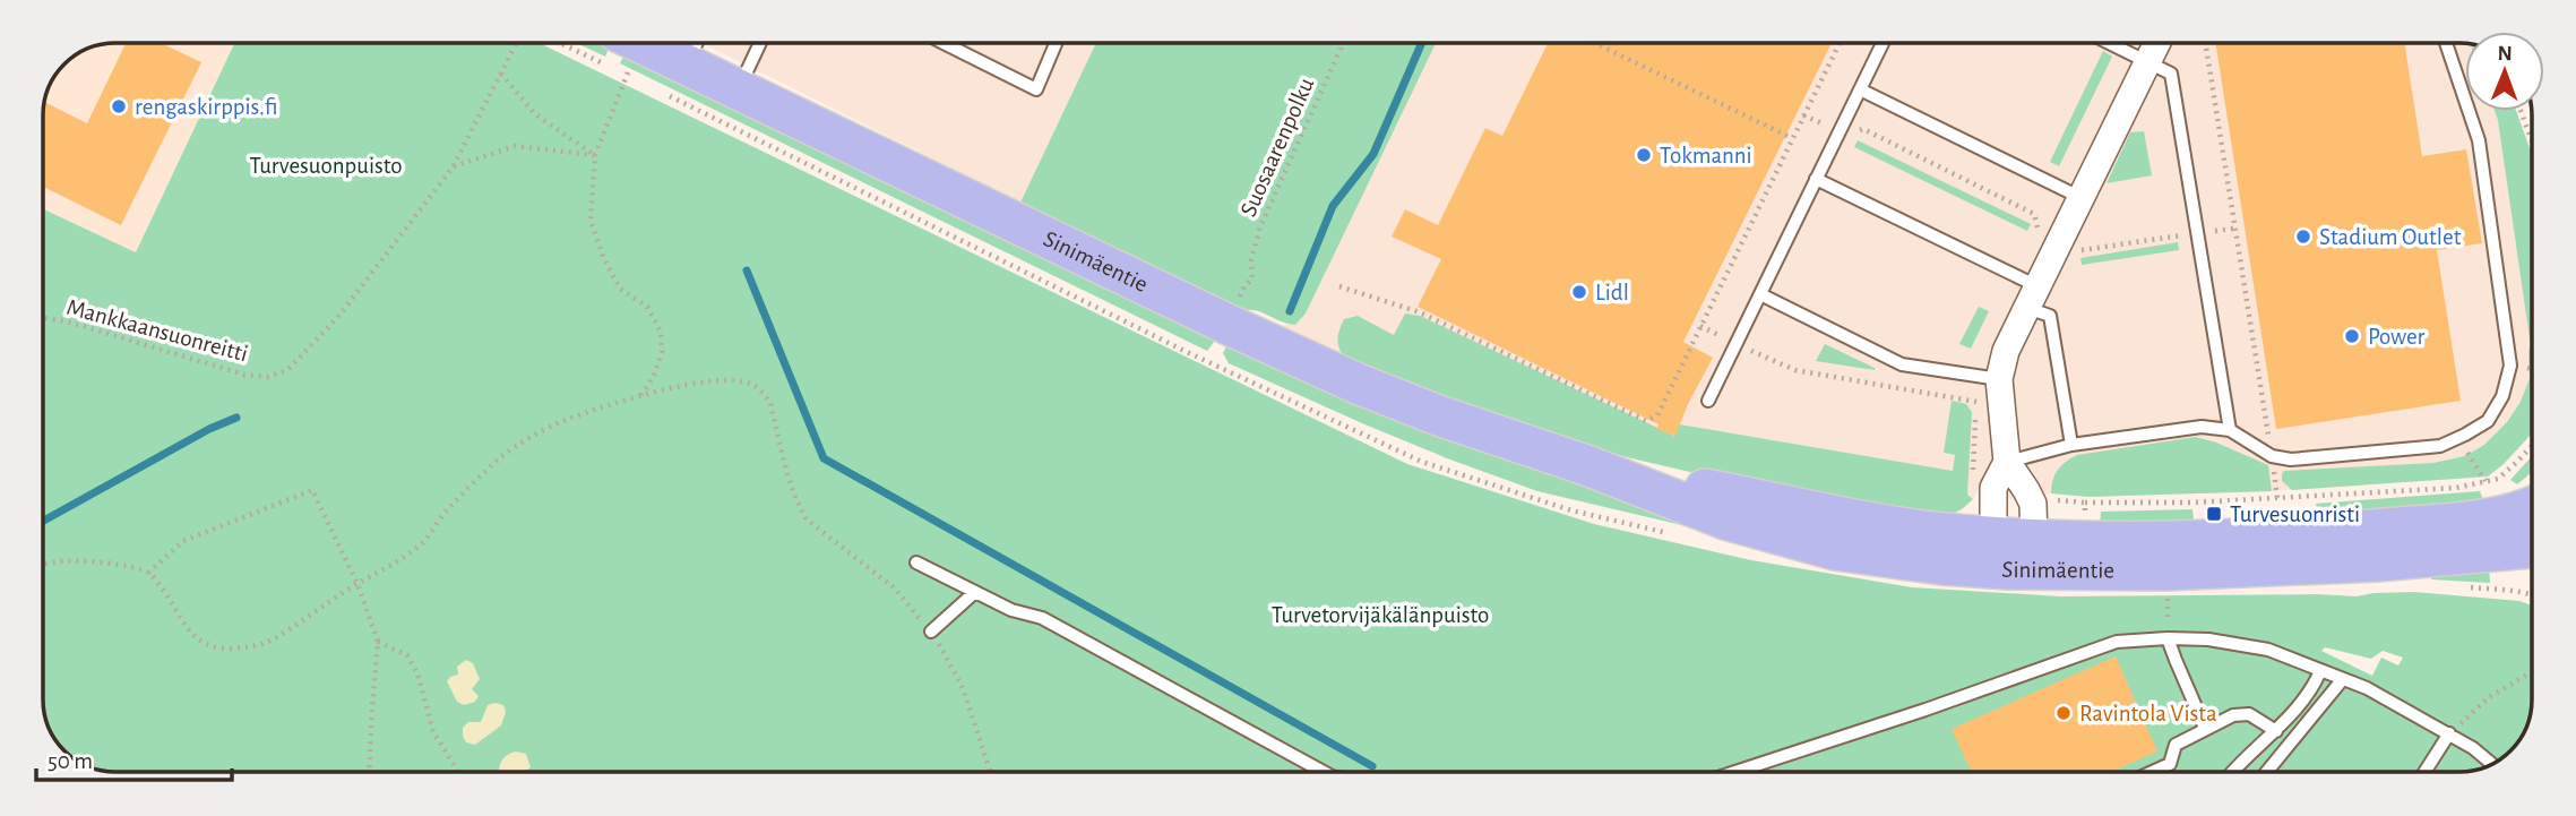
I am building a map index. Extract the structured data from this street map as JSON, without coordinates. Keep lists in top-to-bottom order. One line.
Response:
{"streets":{"main road":["Sinimäentie"],"path":["Suosaarenpolku","Mankkaansuonreitti"]},"parks":["Turvesuonpuisto","Turvetorvijäkälänpuisto"],"places":{"other":["rengaskirppis.fi","Tokmanni","Stadium Outlet","Lidl","Power","Ravintola Vista"],"transit":["Turvesuonristi"]},"scale_bar":"50 m","north":"top"}
